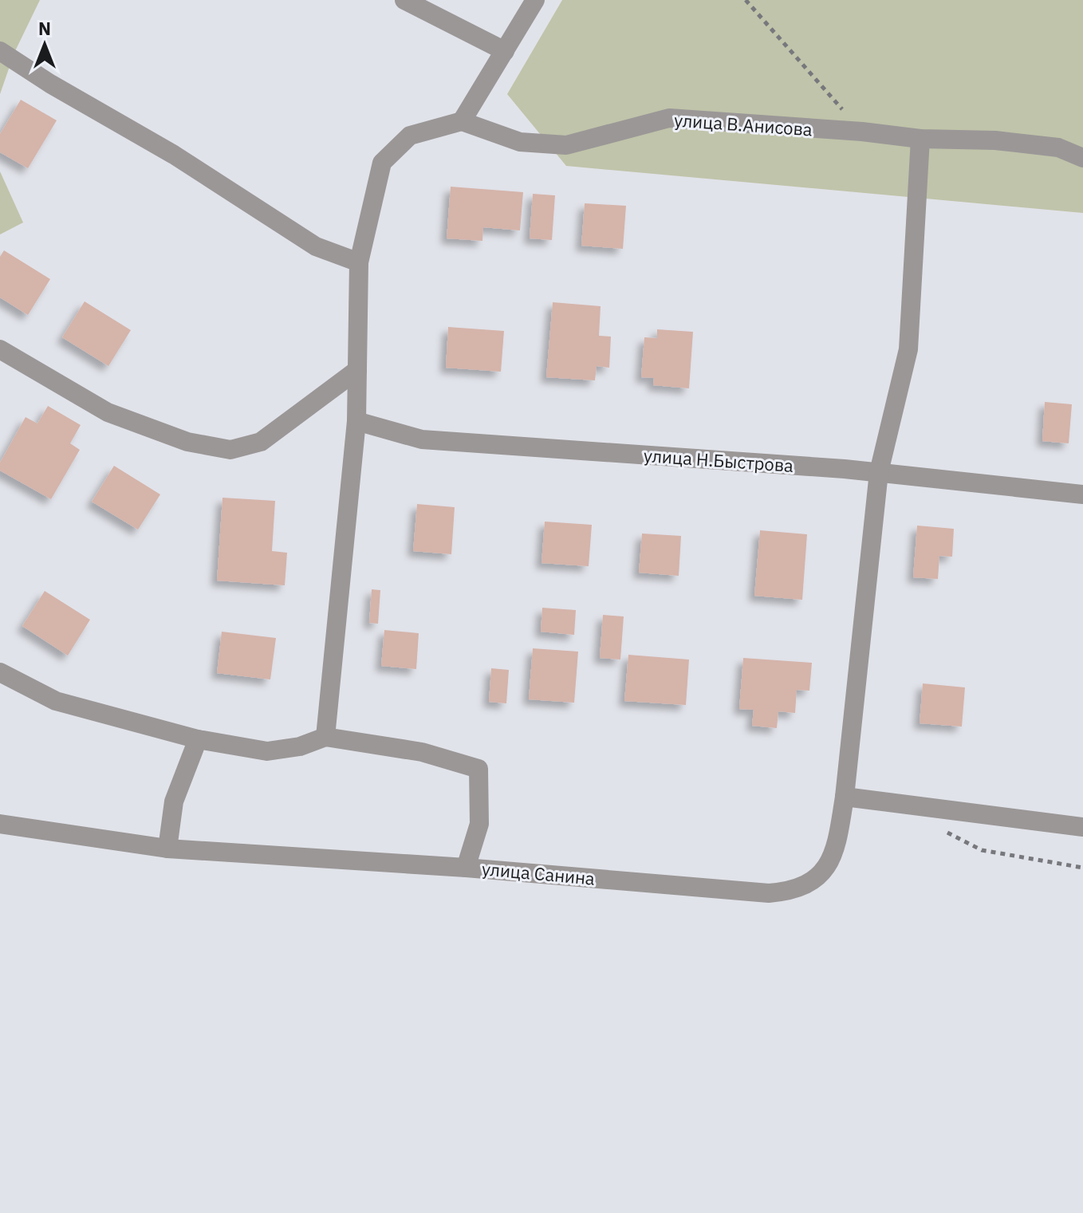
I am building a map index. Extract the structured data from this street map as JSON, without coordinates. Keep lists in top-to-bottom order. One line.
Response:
{"streets":{"street":["улица В.Анисова","улица Н.Быстрова","улица Санина"]},"crossings":[["улица В.Анисова","улица Санина"],["улица Н.Быстрова","улица Санина"]],"north":"top"}
